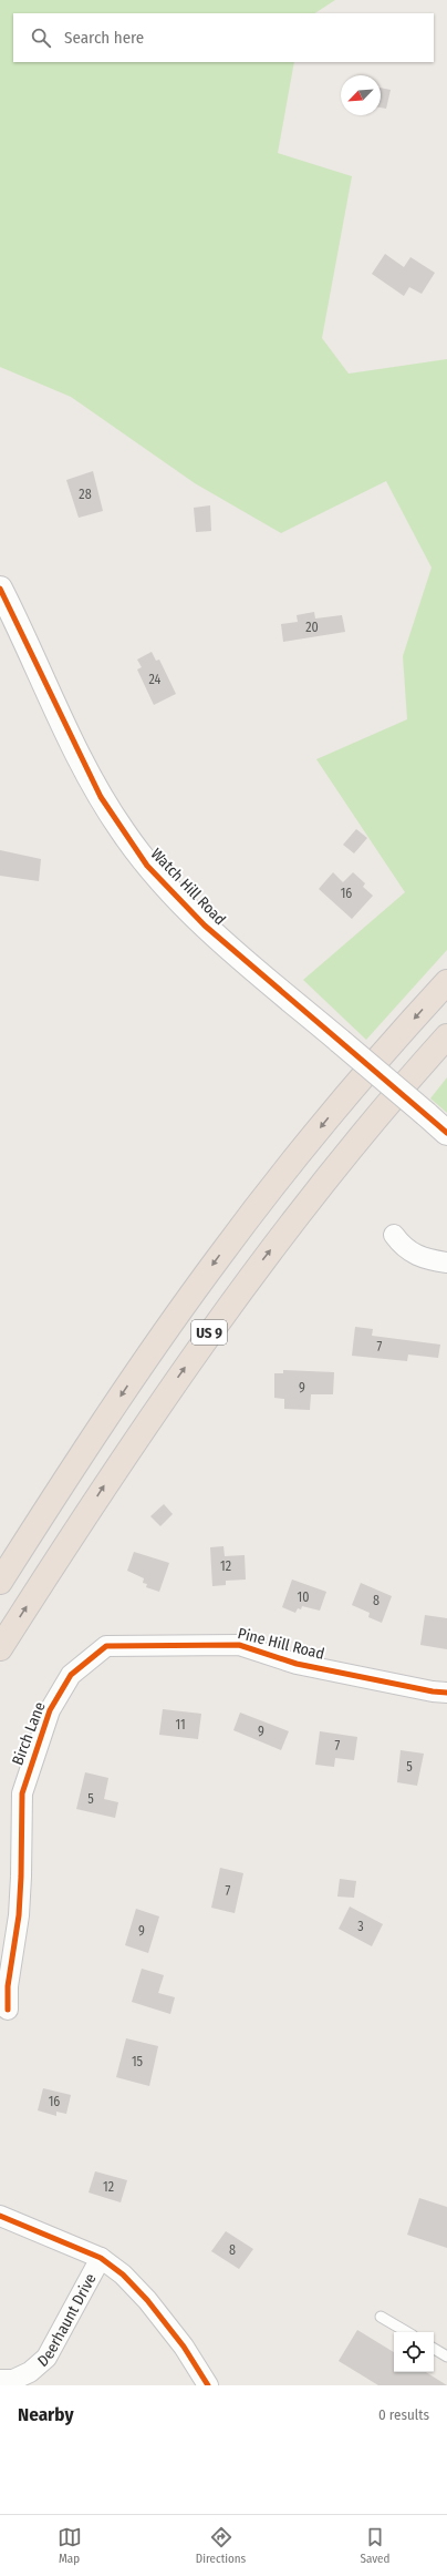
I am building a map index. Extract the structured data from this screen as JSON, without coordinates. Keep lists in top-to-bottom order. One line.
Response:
{"streets":{"highway":["US 9"],"street":["Watch Hill Road","Pine Hill Road","Birch Lane","Deerhaunt Drive"]},"crossings":[["Pine Hill Road","Birch Lane"]],"house_numbers":["28","20","24","16","7","9","12","10","8","11","9","7","5","5","7","3","9","15","16","12","8"],"north":"bottom left","page":{"search":"Search here","heading":["Nearby","0 results"],"nav":["Map","Directions","Saved"]}}
